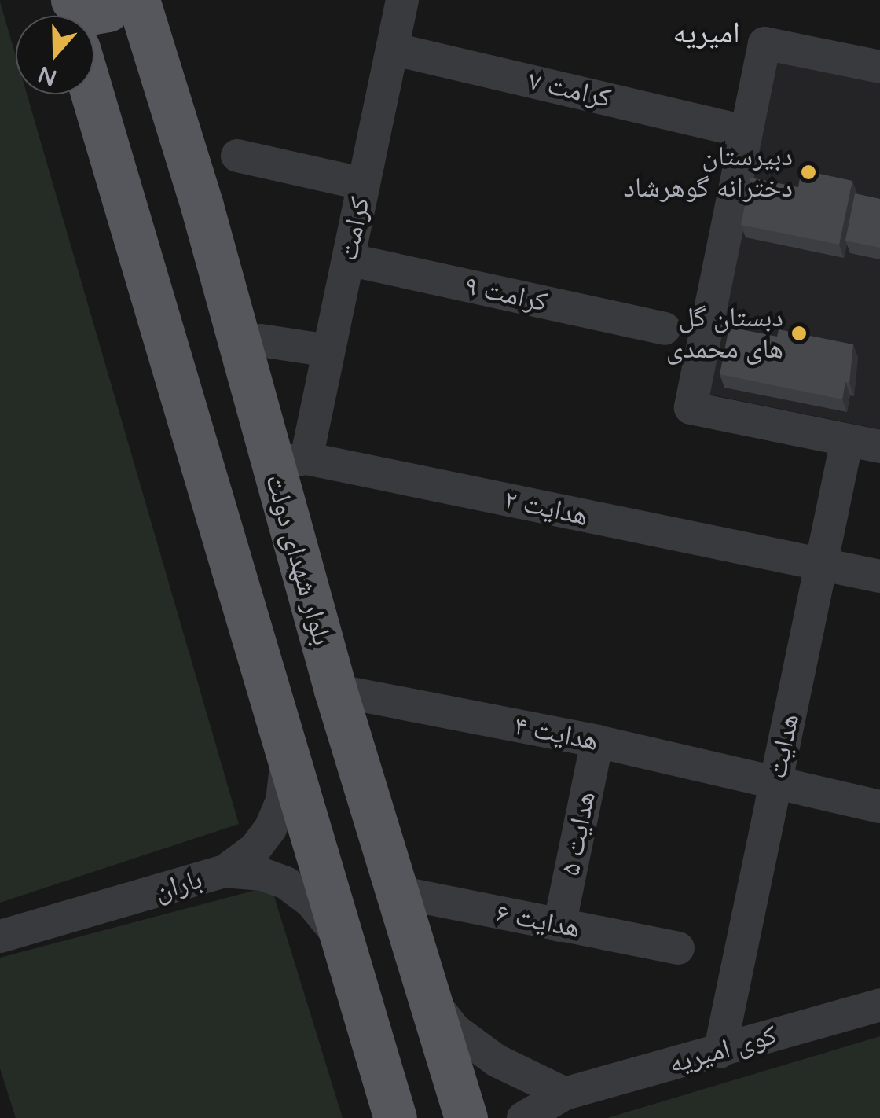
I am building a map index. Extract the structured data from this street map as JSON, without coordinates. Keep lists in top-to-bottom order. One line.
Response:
{"streets":{"main road":["بلوار شهدای دولت"],"street":["کرامت ۷","کرامت","کرامت ۹","هدایت ۲","هدایت ۴","هدایت","هدایت ۵","باران","هدایت ۶","کوی امیریه"]},"crossings":[["کرامت ۷","کرامت"],["کرامت","کرامت ۹"],["کرامت","هدایت ۲"],["کرامت","بلوار شهدای دولت"],["هدایت ۲","بلوار شهدای دولت"],["هدایت ۲","هدایت"],["بلوار شهدای دولت","هدایت ۴"],["بلوار شهدای دولت","هدایت ۶"],["هدایت ۴","هدایت"],["هدایت ۴","هدایت ۵"],["هدایت","کوی امیریه"],["هدایت ۵","هدایت ۶"]],"districts":["امیریه"],"places":["دبیرستان دخترانه گوهرشاد","دبستان گل های محمدی"],"north":"bottom"}
